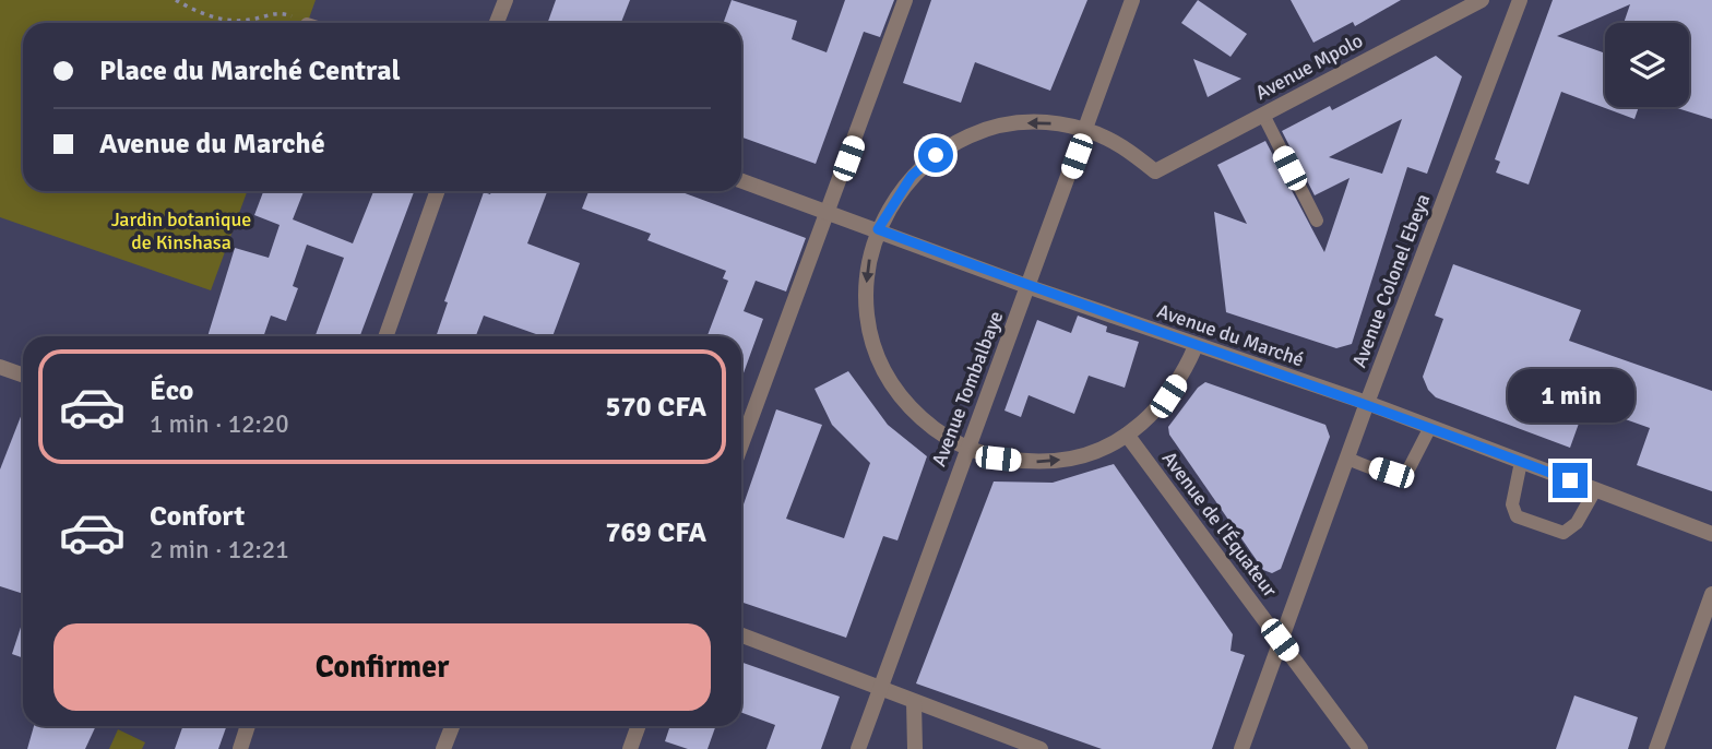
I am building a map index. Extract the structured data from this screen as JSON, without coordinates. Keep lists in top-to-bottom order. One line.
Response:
{"streets":{"street":["Avenue Mpolo","Avenue Colonel Ebeya","Avenue du Marché","Avenue Tombalbaye","Avenue de l'Équateur"]},"crossings":[["Avenue Mpolo","Avenue Tombalbaye"],["Avenue Colonel Ebeya","Avenue du Marché"],["Avenue Colonel Ebeya","Avenue de l'Équateur"],["Avenue du Marché","Avenue Tombalbaye"]],"parks":["Jardin botanique de Kinshasa"],"page":{"banner":["Place du Marché Central","Avenue du Marché"],"list":[{"name":"Éco","note":"1 min · 12:20","value":"570 CFA"},{"name":"Confort","note":"2 min · 12:21","value":"769 CFA"}],"bubble":"1 min","buttons":"Confirmer"}}
